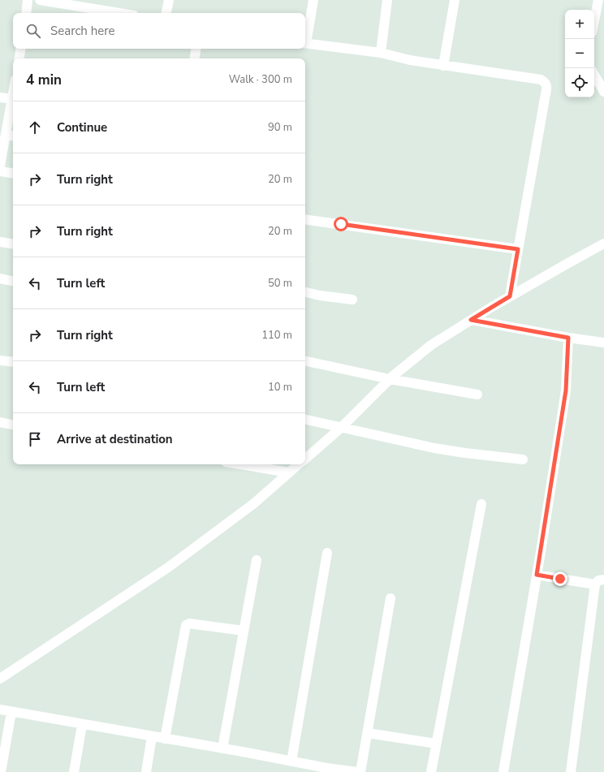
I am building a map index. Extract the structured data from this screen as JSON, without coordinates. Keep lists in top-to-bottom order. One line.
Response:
{"page":{"map_buttons":["+","−"],"search":"Search here","heading":["4 min","Walk · 300 m"],"list":[["Continue","90 m"],["Turn right","20 m"],["Turn right","20 m"],["Turn left","50 m"],["Turn right","110 m"],["Turn left","10 m"],"Arrive at destination"]}}
